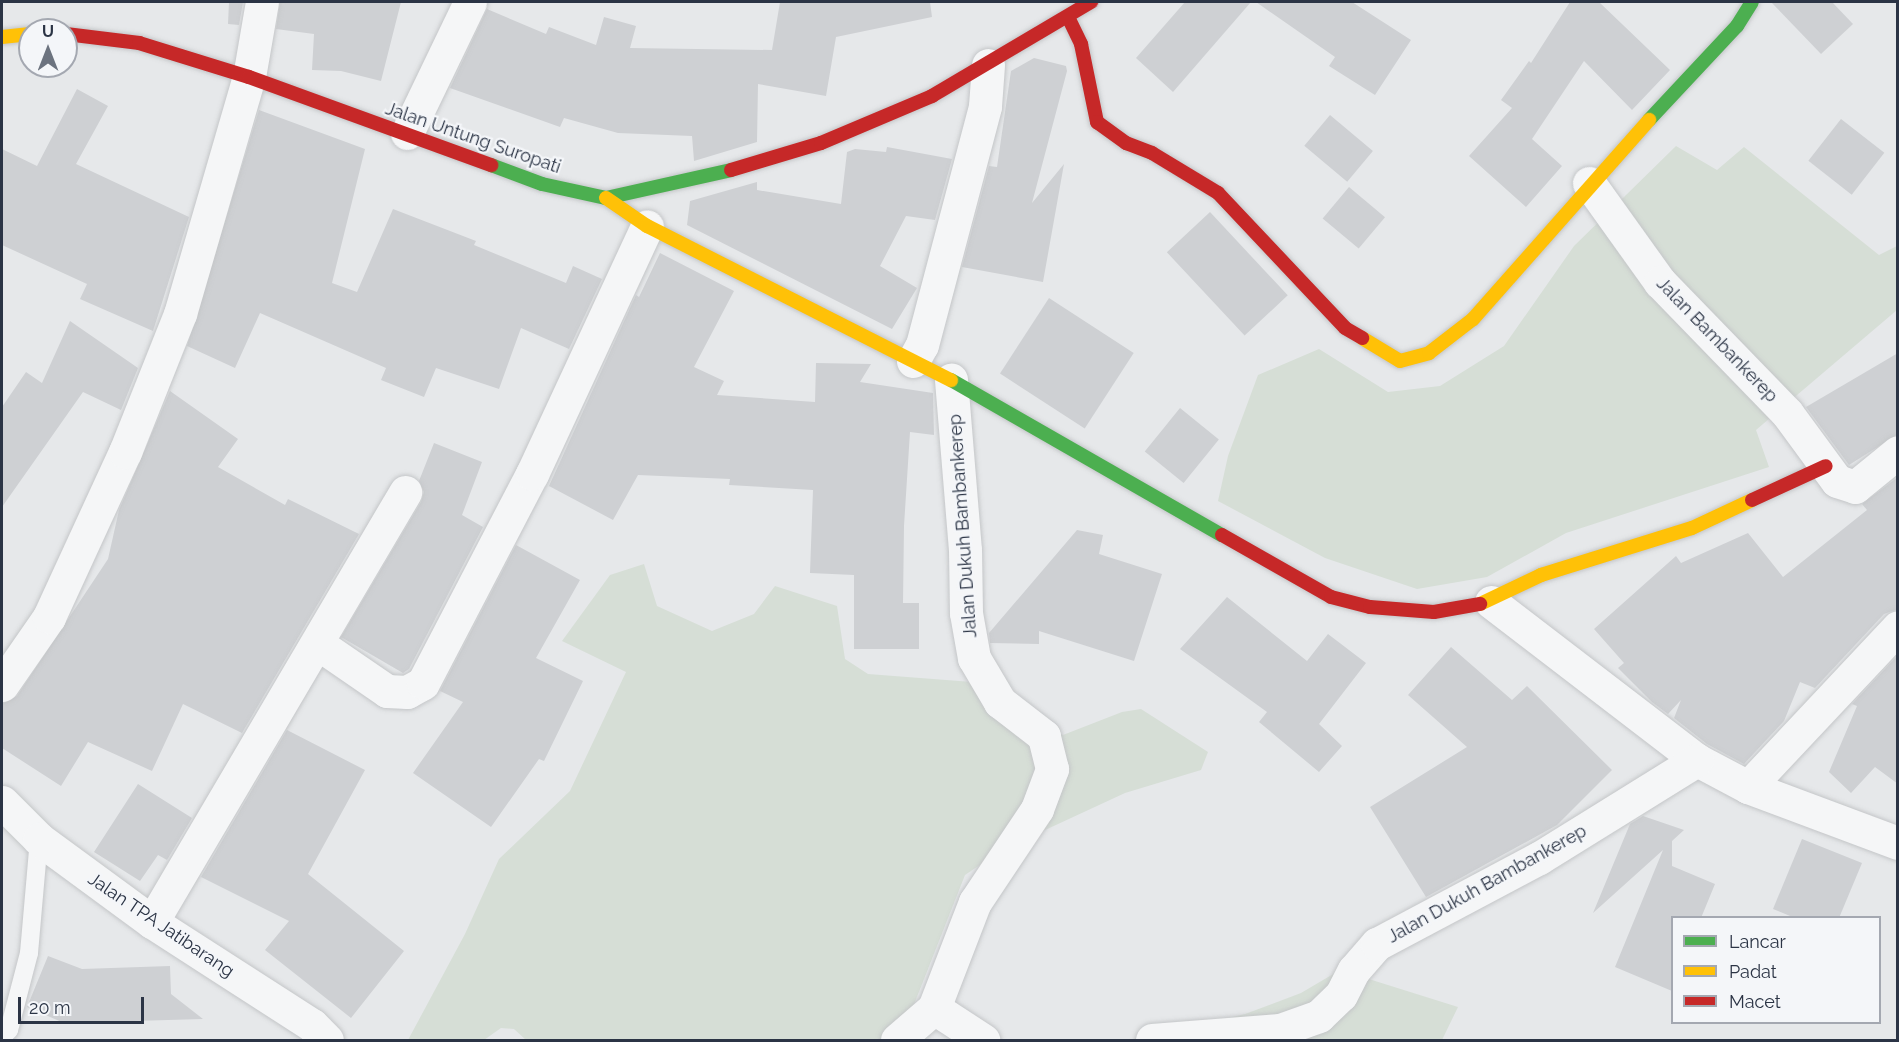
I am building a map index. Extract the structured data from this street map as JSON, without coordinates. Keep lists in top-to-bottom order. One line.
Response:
{"streets":{"street":["Jalan Untung Suropati","Jalan Bambankerep","Jalan Dukuh Bambankerep","Jalan TPA Jatibarang"]},"crossings":[["Jalan Untung Suropati","Jalan Dukuh Bambankerep"],["Jalan Bambankerep","Jalan Dukuh Bambankerep"]],"legend":["Lancar","Padat","Macet"],"scale_bar":"20 m","north":"top"}
